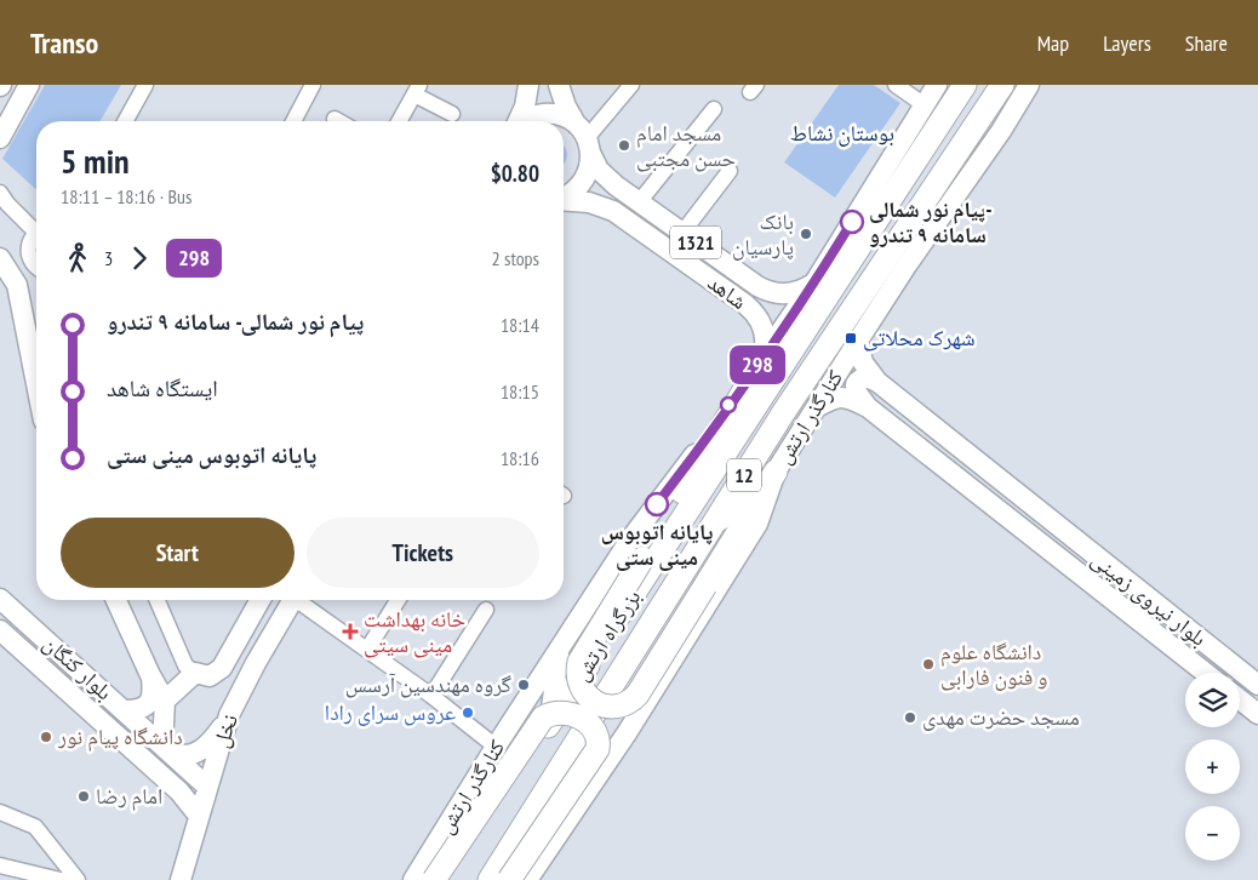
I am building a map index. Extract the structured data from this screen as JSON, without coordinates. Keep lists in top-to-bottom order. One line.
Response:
{"streets":{"highway":["12","بزرگراه ارتش"],"main road":["1321","شاهد","کنارگذر ارتش","بلوار نیروی زمینی","بلوار کنگان","نخل"]},"crossings":[["1321","شاهد"],["شاهد","کنارگذر ارتش"],["کنارگذر ارتش","بلوار نیروی زمینی"],["بلوار کنگان","نخل"]],"parks":["بوستان نشاط"],"places":{"other":["مسجد امام حسن مجتبی","پیام نور شمالی- سامانه ۹ تندرو","بانک پارسیان","پایانه اتوبوس مینی ستی","دانشگاه علوم و فنون فارابی","گروه مهندسین آرسس","عروس سرای رادا","مسجد حضرت مهدی","دانشگاه پیام نور","امام رضا"],"transit":["شهرک محلاتی"],"health":["خانه بهداشت مینی سیتی"]},"lines":["bus line 298"],"page":{"header":"Transo","nav":["Map","Layers","Share"],"on_map":"298","heading":["5 min","18:11 – 18:16 · Bus","$0.80"],"legs":["3","298","2 stops"],"list":[{"name":"پیام نور شمالی- سامانه ۹ تندرو","value":"18:14"},{"name":"ایستگاه شاهد","value":"18:15"},{"name":"پایانه اتوبوس مینی ستی","value":"18:16"}],"buttons":["Start","Tickets"],"map_buttons":["+","−"]}}
